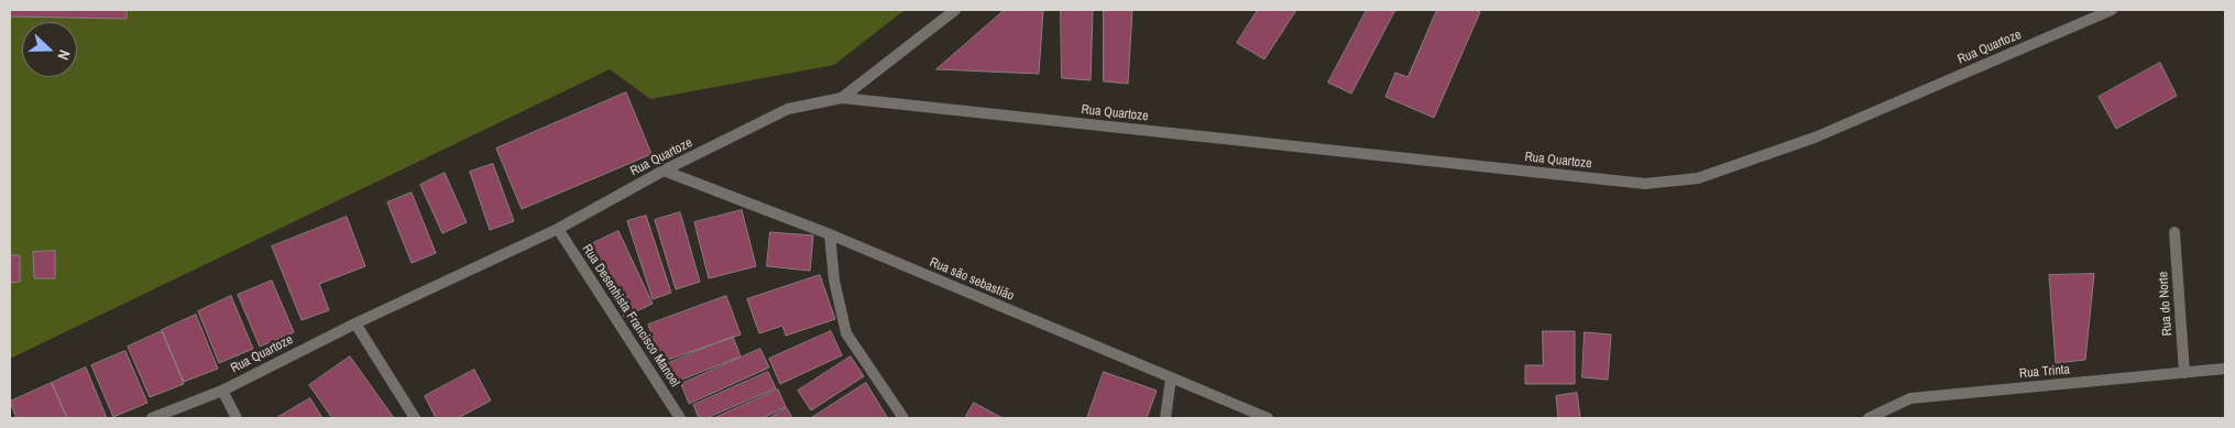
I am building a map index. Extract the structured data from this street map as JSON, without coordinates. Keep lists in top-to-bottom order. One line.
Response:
{"streets":{"street":["Rua Quartoze","Rua são sebastião","Rua do Norte","Rua Desenhista Francisco Manoel","Rua Trinta"]},"crossings":[["Rua Quartoze","Rua são sebastião"],["Rua Quartoze","Rua Desenhista Francisco Manoel"],["Rua do Norte","Rua Trinta"]],"north":"right"}
